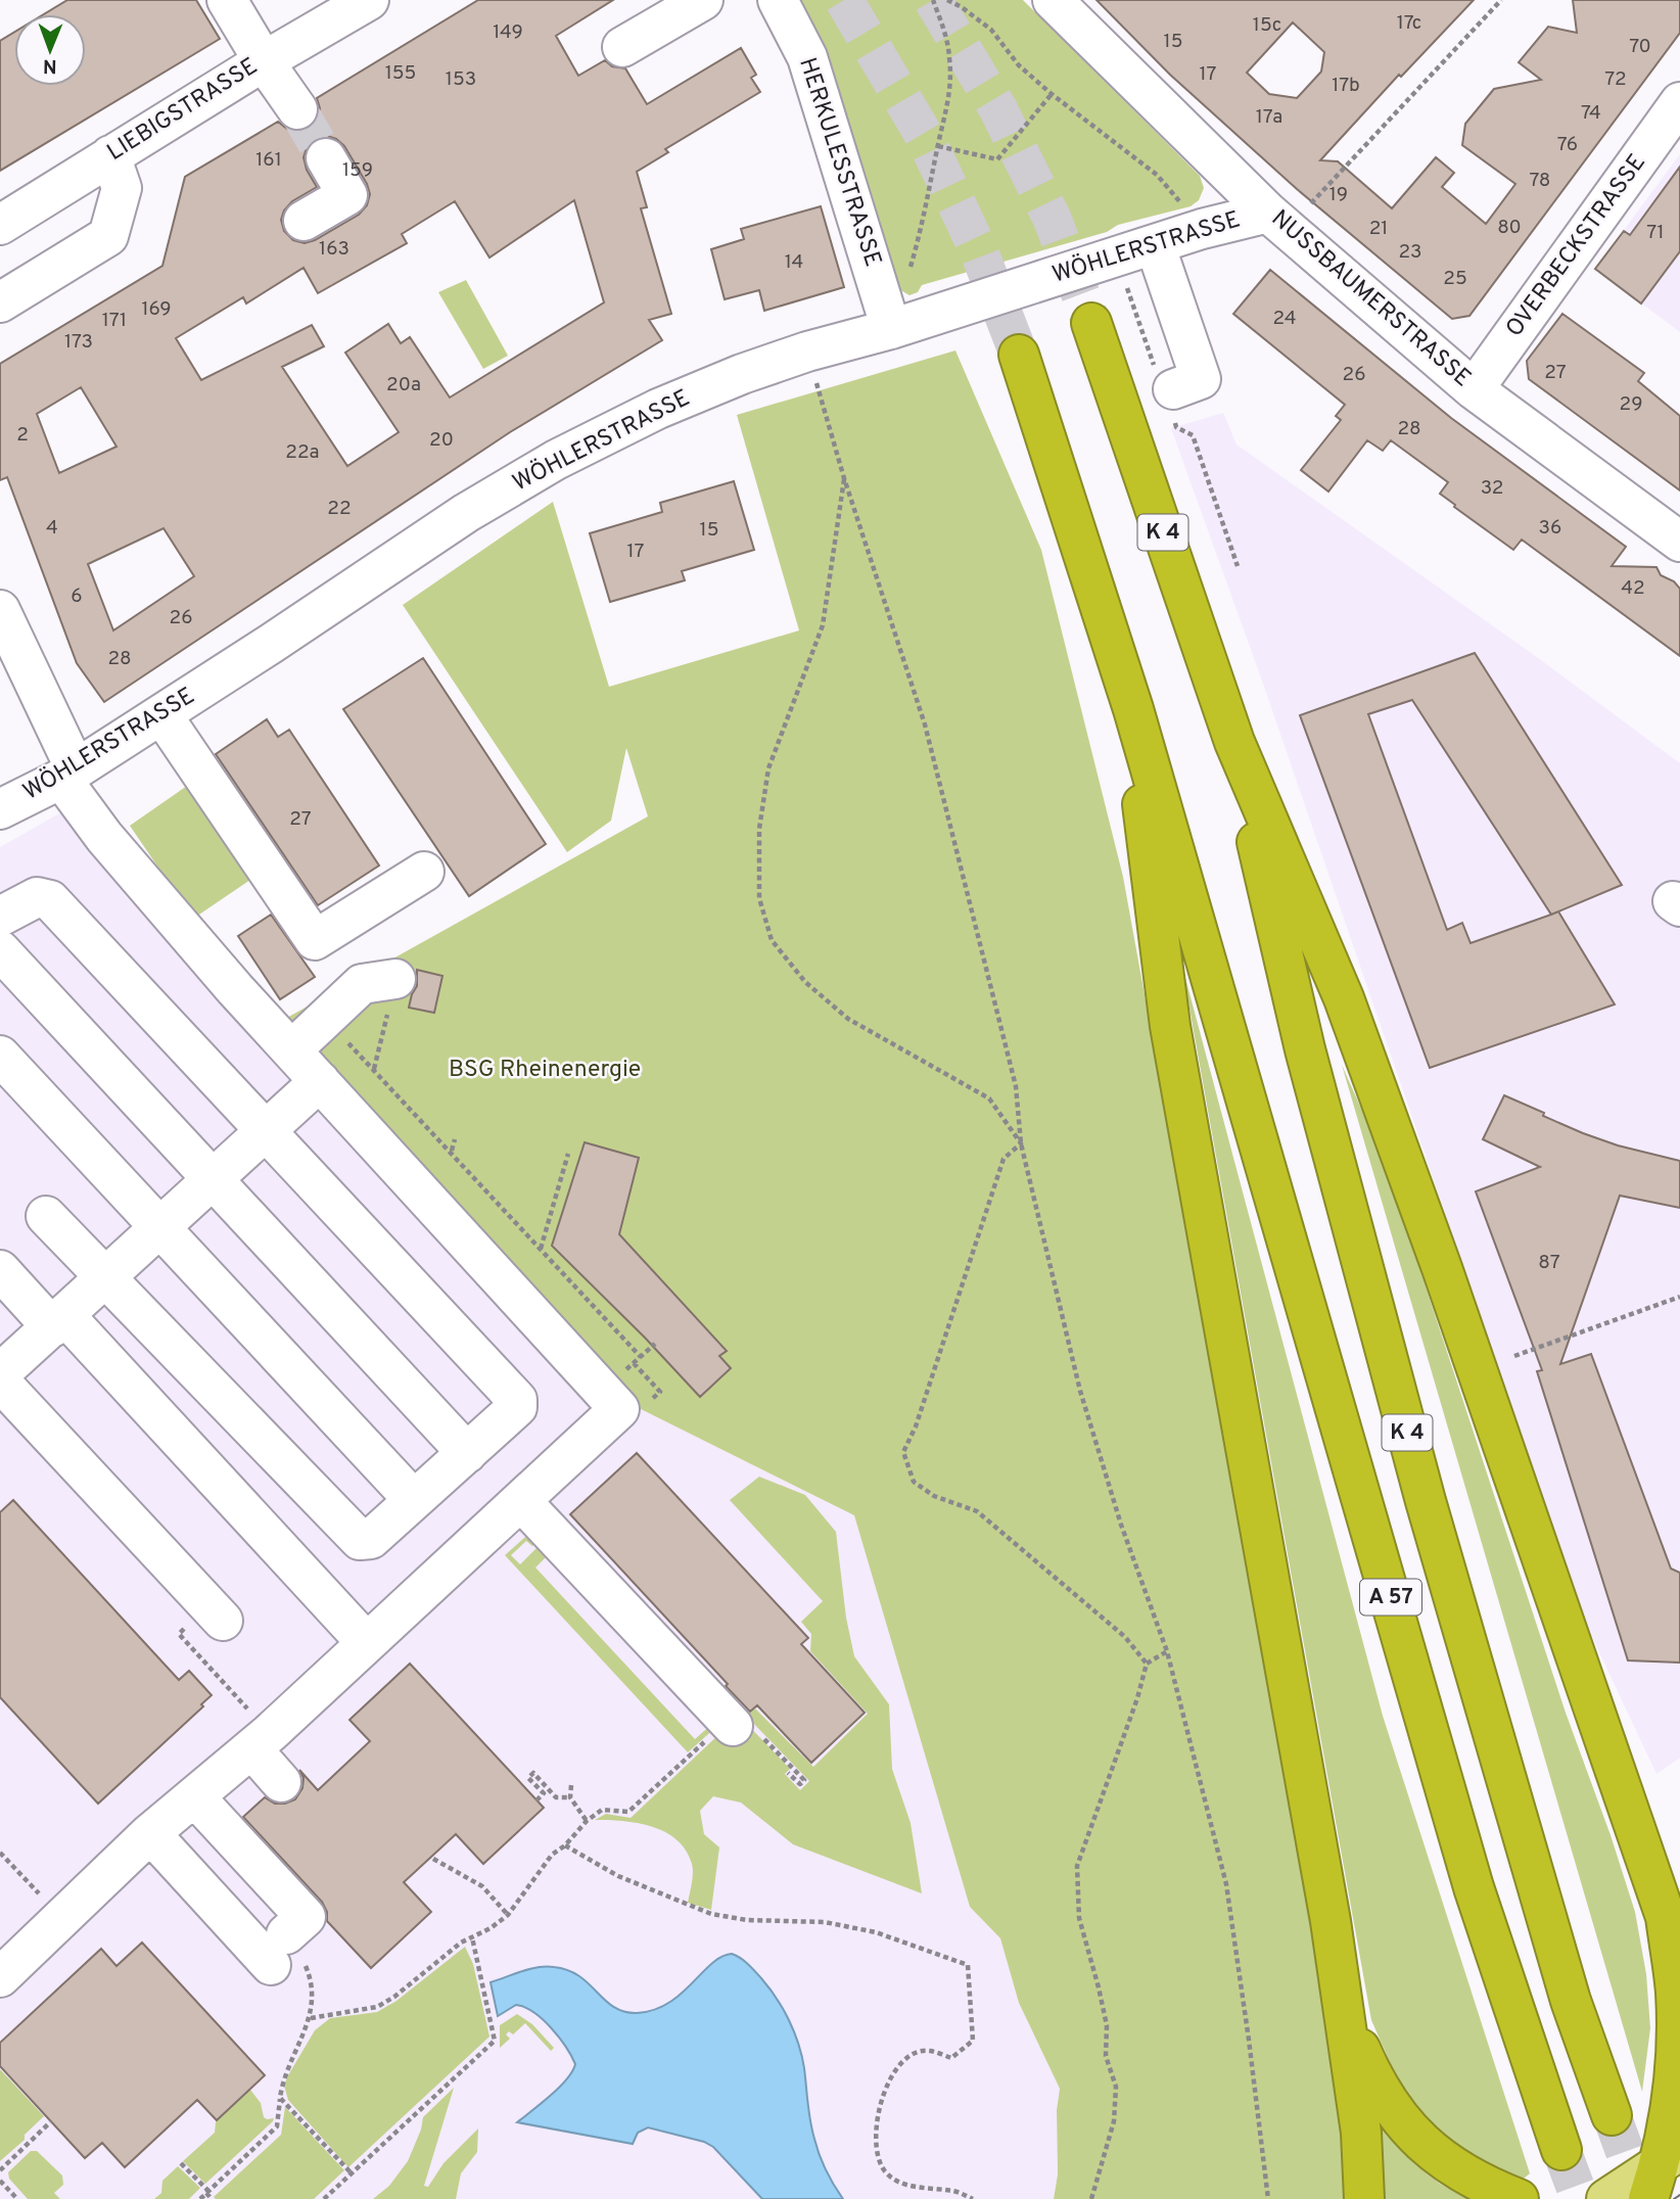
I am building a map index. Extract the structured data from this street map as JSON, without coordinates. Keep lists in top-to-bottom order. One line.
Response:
{"streets":{"highway":["K 4","A 57"],"street":["LIEBIGSTRASSE","HERKULESSTRASSE","OVERBECKSTRASSE","WÖHLERSTRASSE","NUSSBAUMERSTRASSE"]},"crossings":[["HERKULESSTRASSE","WÖHLERSTRASSE"],["OVERBECKSTRASSE","NUSSBAUMERSTRASSE"],["WÖHLERSTRASSE","NUSSBAUMERSTRASSE"]],"parks":["BSG Rheinenergie"],"house_numbers":["17c","15c","149","15","70","155","17","153","72","17b","74","17a","76","161","159","78","19","80","21","71","163","23","14","25","169","24","171","173","27","26","20a","29","28","2","20","22a","32","22","4","36","15","17","42","6","26","28","27","87"],"north":"bottom"}
